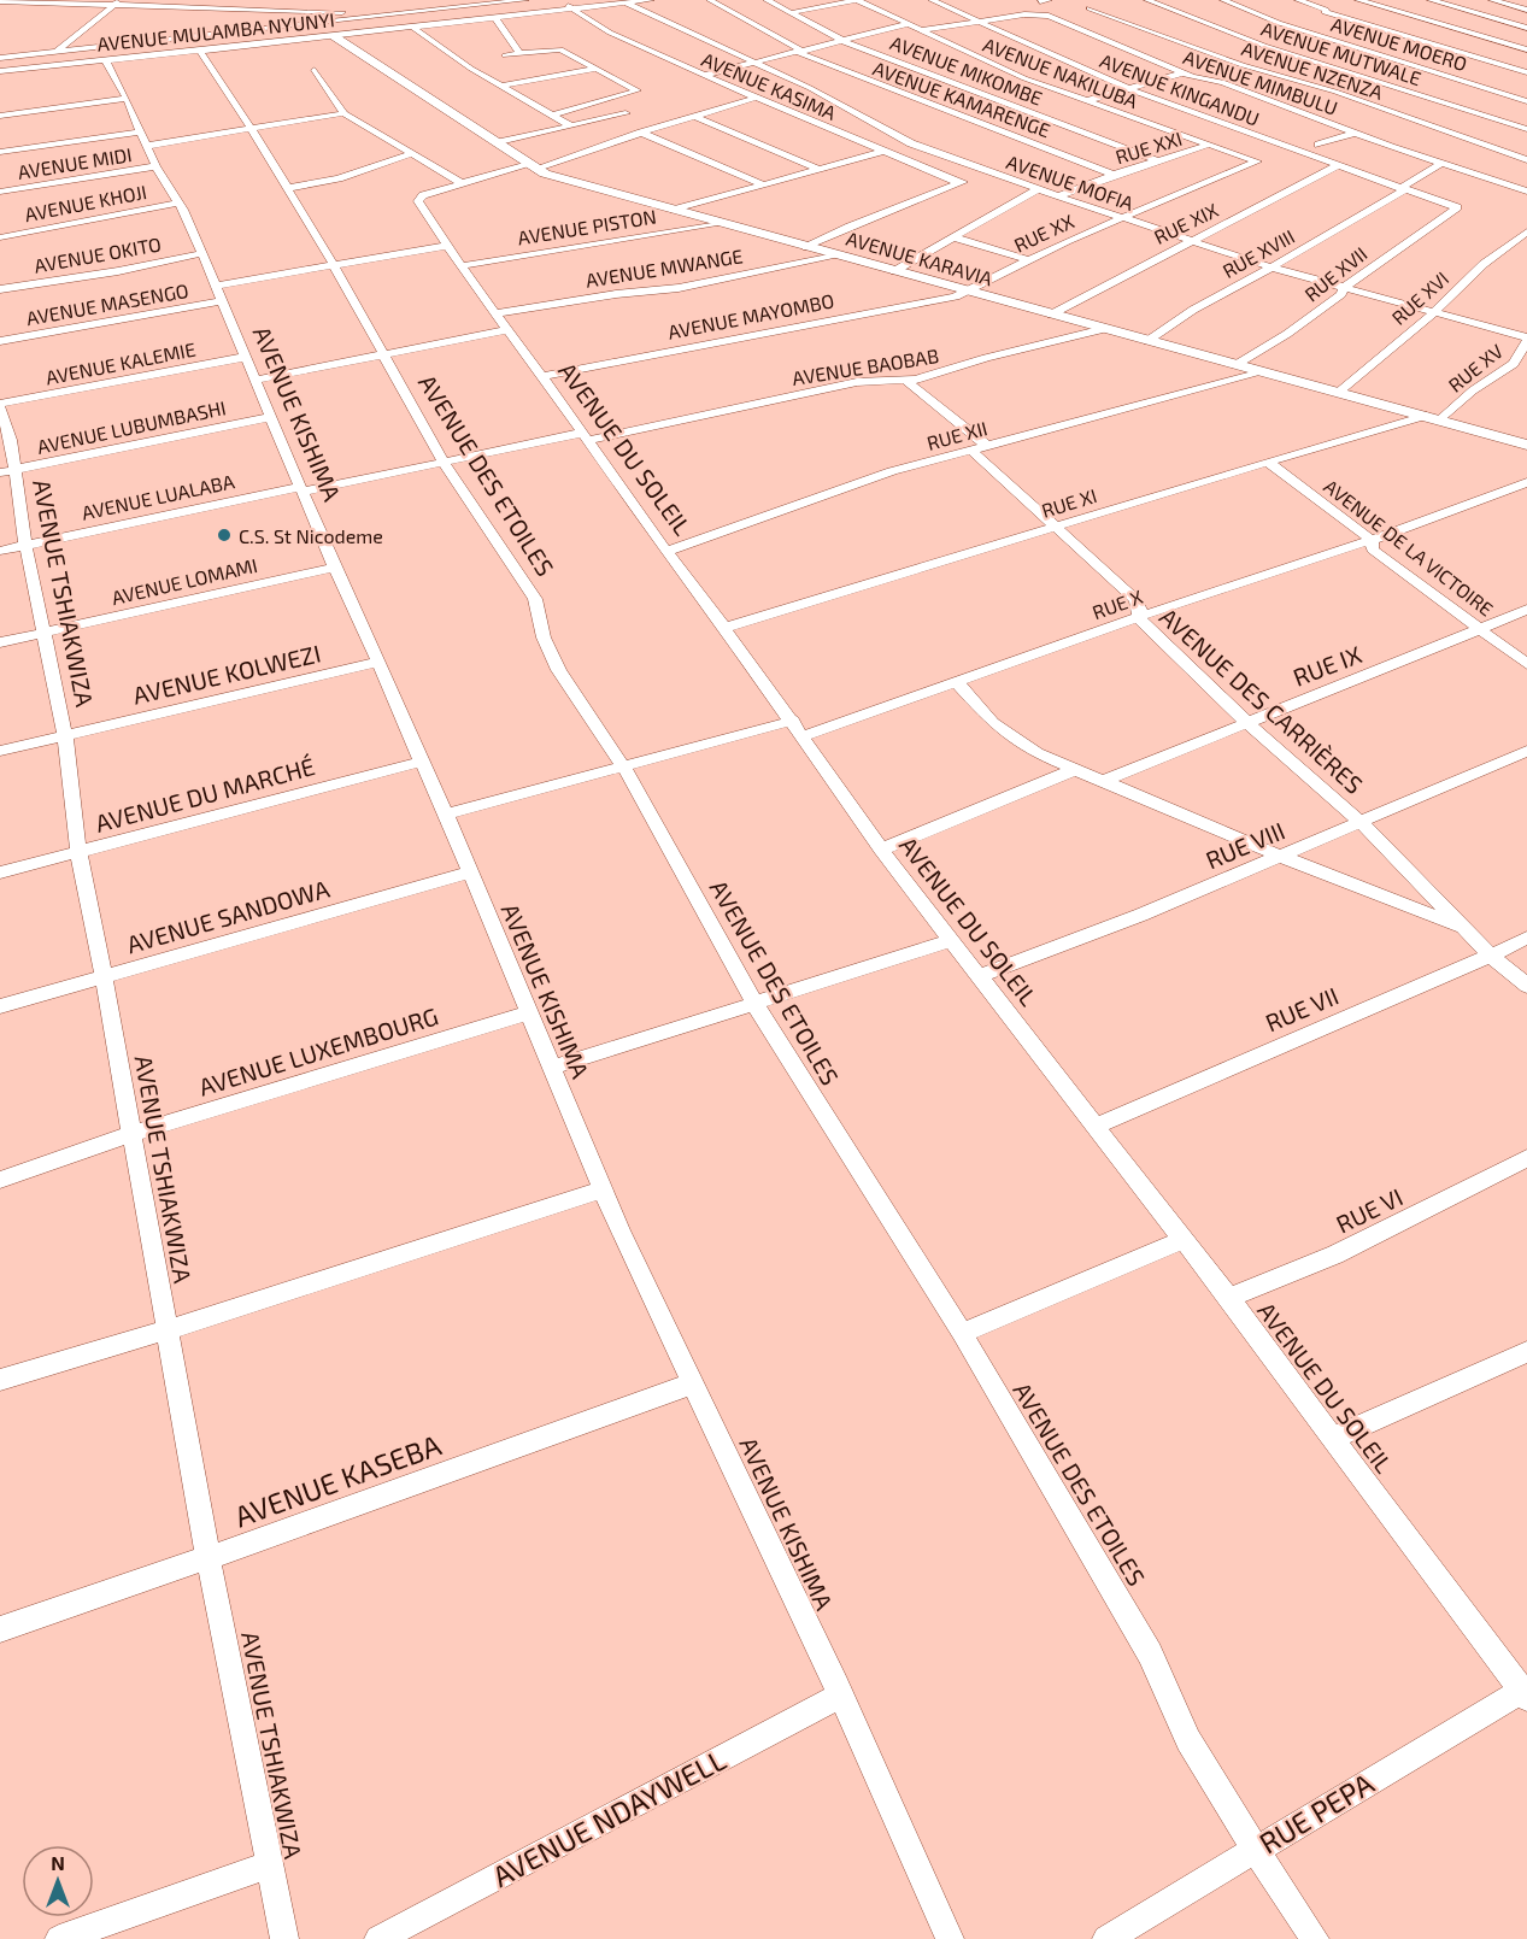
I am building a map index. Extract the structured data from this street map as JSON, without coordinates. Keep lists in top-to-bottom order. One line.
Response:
{"streets":{"street":["AVENUE MULAMBA NYUNYI","AVENUE MOERO","AVENUE MUTWALE","AVENUE MIKOMBE","AVENUE NZENZA","AVENUE NAKILUBA","AVENUE MIMBULU","AVENUE KASIMA","AVENUE KINGANDU","AVENUE KAMARENGE","RUE XXI","AVENUE MIDI","AVENUE MOFIA","AVENUE KHOJI","RUE XIX","AVENUE PISTON","RUE XX","RUE XVIII","AVENUE OKITO","AVENUE KARAVIA","AVENUE MWANGE","RUE XVII","RUE XVI","AVENUE MASENGO","AVENUE MAYOMBO","AVENUE KALEMIE","AVENUE BAOBAB","RUE XV","AVENUE KISHIMA","AVENUE LUBUMBASHI","RUE XII","AVENUE DU SOLEIL","AVENUE DES ETOILES","AVENUE LUALABA","RUE XI","AVENUE DE LA VICTOIRE","AVENUE LOMAMI","AVENUE TSHIAKWIZA","RUE X","RUE IX","AVENUE KOLWEZI","AVENUE DES CARRIÈRES","AVENUE DU MARCHÉ","RUE VIII","AVENUE SANDOWA","RUE VII","AVENUE LUXEMBOURG","RUE VI","AVENUE KASEBA","RUE PEPA","AVENUE NDAYWELL"]},"crossings":[["AVENUE MULAMBA NYUNYI","AVENUE KASIMA"],["AVENUE MULAMBA NYUNYI","AVENUE MOFIA"],["AVENUE MULAMBA NYUNYI","AVENUE KARAVIA"],["AVENUE MULAMBA NYUNYI","AVENUE KISHIMA"],["AVENUE MULAMBA NYUNYI","AVENUE DES ETOILES"],["AVENUE MIKOMBE","AVENUE NAKILUBA"],["AVENUE MIKOMBE","RUE XXI"],["AVENUE NAKILUBA","AVENUE MIMBULU"],["AVENUE NAKILUBA","RUE XXI"],["AVENUE NAKILUBA","RUE XX"],["AVENUE MIMBULU","AVENUE KINGANDU"],["AVENUE KASIMA","AVENUE DU SOLEIL"],["AVENUE KINGANDU","RUE XIX"],["AVENUE KINGANDU","RUE XVIII"],["AVENUE KINGANDU","RUE XVII"],["AVENUE KAMARENGE","RUE XXI"],["RUE XXI","AVENUE MOFIA"],["AVENUE MIDI","AVENUE KISHIMA"],["AVENUE MOFIA","RUE XIX"],["AVENUE MOFIA","RUE XX"],["AVENUE MOFIA","RUE XVIII"],["AVENUE MOFIA","RUE XVII"],["AVENUE MOFIA","RUE XVI"],["AVENUE MOFIA","RUE XV"],["AVENUE KHOJI","AVENUE KISHIMA"],["RUE XIX","AVENUE KARAVIA"],["AVENUE PISTON","AVENUE KARAVIA"],["AVENUE PISTON","AVENUE DU SOLEIL"],["RUE XX","AVENUE KARAVIA"],["RUE XX","AVENUE MAYOMBO"],["RUE XVIII","AVENUE KARAVIA"],["AVENUE OKITO","AVENUE KISHIMA"],["AVENUE KARAVIA","AVENUE MWANGE"],["AVENUE KARAVIA","RUE XVII"],["AVENUE KARAVIA","RUE XVI"],["AVENUE KARAVIA","AVENUE MAYOMBO"],["AVENUE KARAVIA","AVENUE BAOBAB"],["AVENUE KARAVIA","RUE XV"],["AVENUE KARAVIA","RUE XII"],["AVENUE KARAVIA","AVENUE DU SOLEIL"],["AVENUE KARAVIA","RUE XI"],["AVENUE MWANGE","AVENUE DU SOLEIL"],["AVENUE MASENGO","AVENUE KISHIMA"],["AVENUE MASENGO","AVENUE DU SOLEIL"],["AVENUE MASENGO","AVENUE DES ETOILES"],["AVENUE MAYOMBO","AVENUE DU SOLEIL"],["AVENUE KALEMIE","AVENUE KISHIMA"],["AVENUE KALEMIE","AVENUE TSHIAKWIZA"],["AVENUE BAOBAB","AVENUE DU SOLEIL"],["AVENUE BAOBAB","AVENUE DES ETOILES"],["AVENUE BAOBAB","AVENUE LUALABA"],["AVENUE BAOBAB","AVENUE DES CARRIÈRES"],["AVENUE KISHIMA","AVENUE LUBUMBASHI"],["AVENUE KISHIMA","AVENUE LUALABA"],["AVENUE KISHIMA","AVENUE LOMAMI"],["AVENUE KISHIMA","RUE X"],["AVENUE KISHIMA","AVENUE KOLWEZI"],["AVENUE KISHIMA","AVENUE DU MARCHÉ"],["AVENUE KISHIMA","AVENUE SANDOWA"],["AVENUE KISHIMA","AVENUE LUXEMBOURG"],["AVENUE KISHIMA","AVENUE KASEBA"],["AVENUE KISHIMA","AVENUE NDAYWELL"],["AVENUE LUBUMBASHI","AVENUE TSHIAKWIZA"],["RUE XII","AVENUE DU SOLEIL"],["RUE XII","AVENUE DES CARRIÈRES"],["AVENUE DU SOLEIL","RUE XI"],["AVENUE DU SOLEIL","RUE X"],["AVENUE DU SOLEIL","RUE VIII"],["AVENUE DU SOLEIL","RUE VII"],["AVENUE DU SOLEIL","RUE VI"],["AVENUE DU SOLEIL","RUE PEPA"],["AVENUE DES ETOILES","AVENUE LUALABA"],["AVENUE DES ETOILES","RUE X"],["AVENUE DES ETOILES","RUE PEPA"],["AVENUE LUALABA","AVENUE TSHIAKWIZA"],["RUE XI","AVENUE DE LA VICTOIRE"],["RUE XI","AVENUE DES CARRIÈRES"],["AVENUE DE LA VICTOIRE","RUE X"],["AVENUE DE LA VICTOIRE","RUE IX"],["AVENUE LOMAMI","AVENUE TSHIAKWIZA"],["AVENUE TSHIAKWIZA","AVENUE KOLWEZI"],["AVENUE TSHIAKWIZA","AVENUE DU MARCHÉ"],["AVENUE TSHIAKWIZA","AVENUE SANDOWA"],["AVENUE TSHIAKWIZA","AVENUE LUXEMBOURG"],["AVENUE TSHIAKWIZA","AVENUE KASEBA"],["RUE X","AVENUE DES CARRIÈRES"],["RUE IX","AVENUE DES CARRIÈRES"],["AVENUE DES CARRIÈRES","RUE VIII"],["AVENUE DES CARRIÈRES","RUE VII"]],"places":["C.S. St Nicodeme"],"north":"top"}
